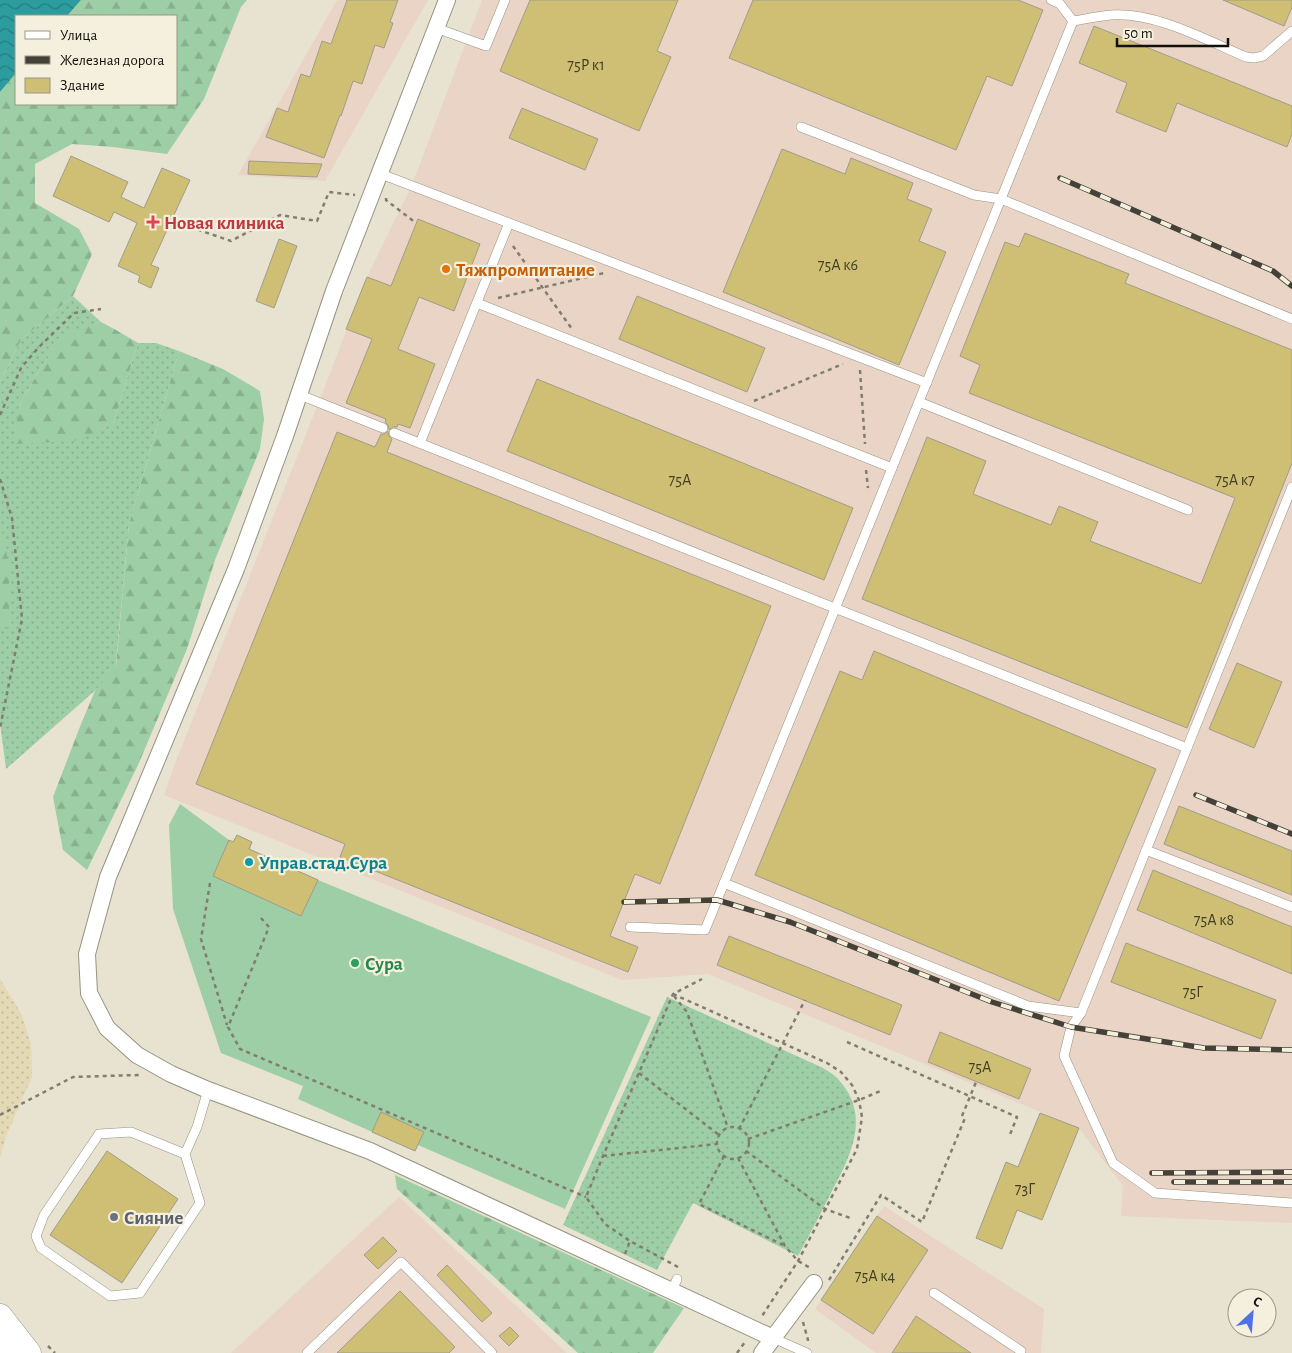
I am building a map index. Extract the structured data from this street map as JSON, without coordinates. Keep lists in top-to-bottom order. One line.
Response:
{"places":{"health":["Новая клиника"],"other":["Тяжпромпитание","Управ.стад.Сура","Сура","Сияние"]},"house_numbers":["75Р к1","75А к6","75А","75А к7","75А к8","75Г","75А","73Г","75А к4"],"legend":["Улица","Железная дорога","Здание"],"scale_bar":"50 m","north":"top right"}
